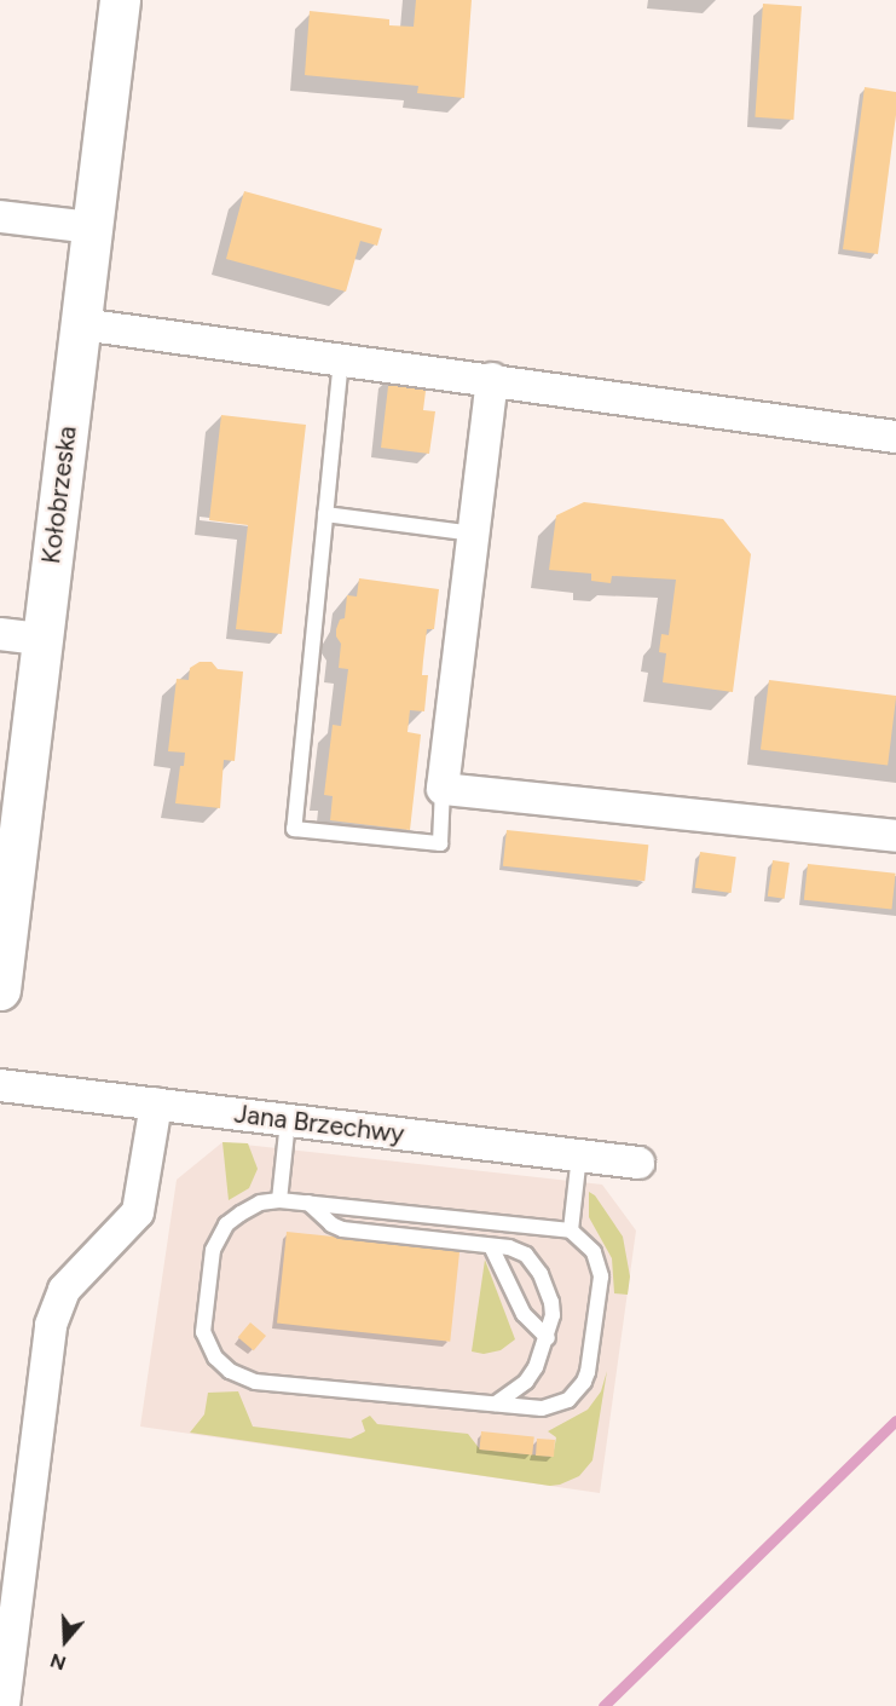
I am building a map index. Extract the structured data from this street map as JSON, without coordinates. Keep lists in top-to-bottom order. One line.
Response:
{"streets":{"main road":["Kołobrzeska"],"street":["Jana Brzechwy"]},"north":"bottom"}
